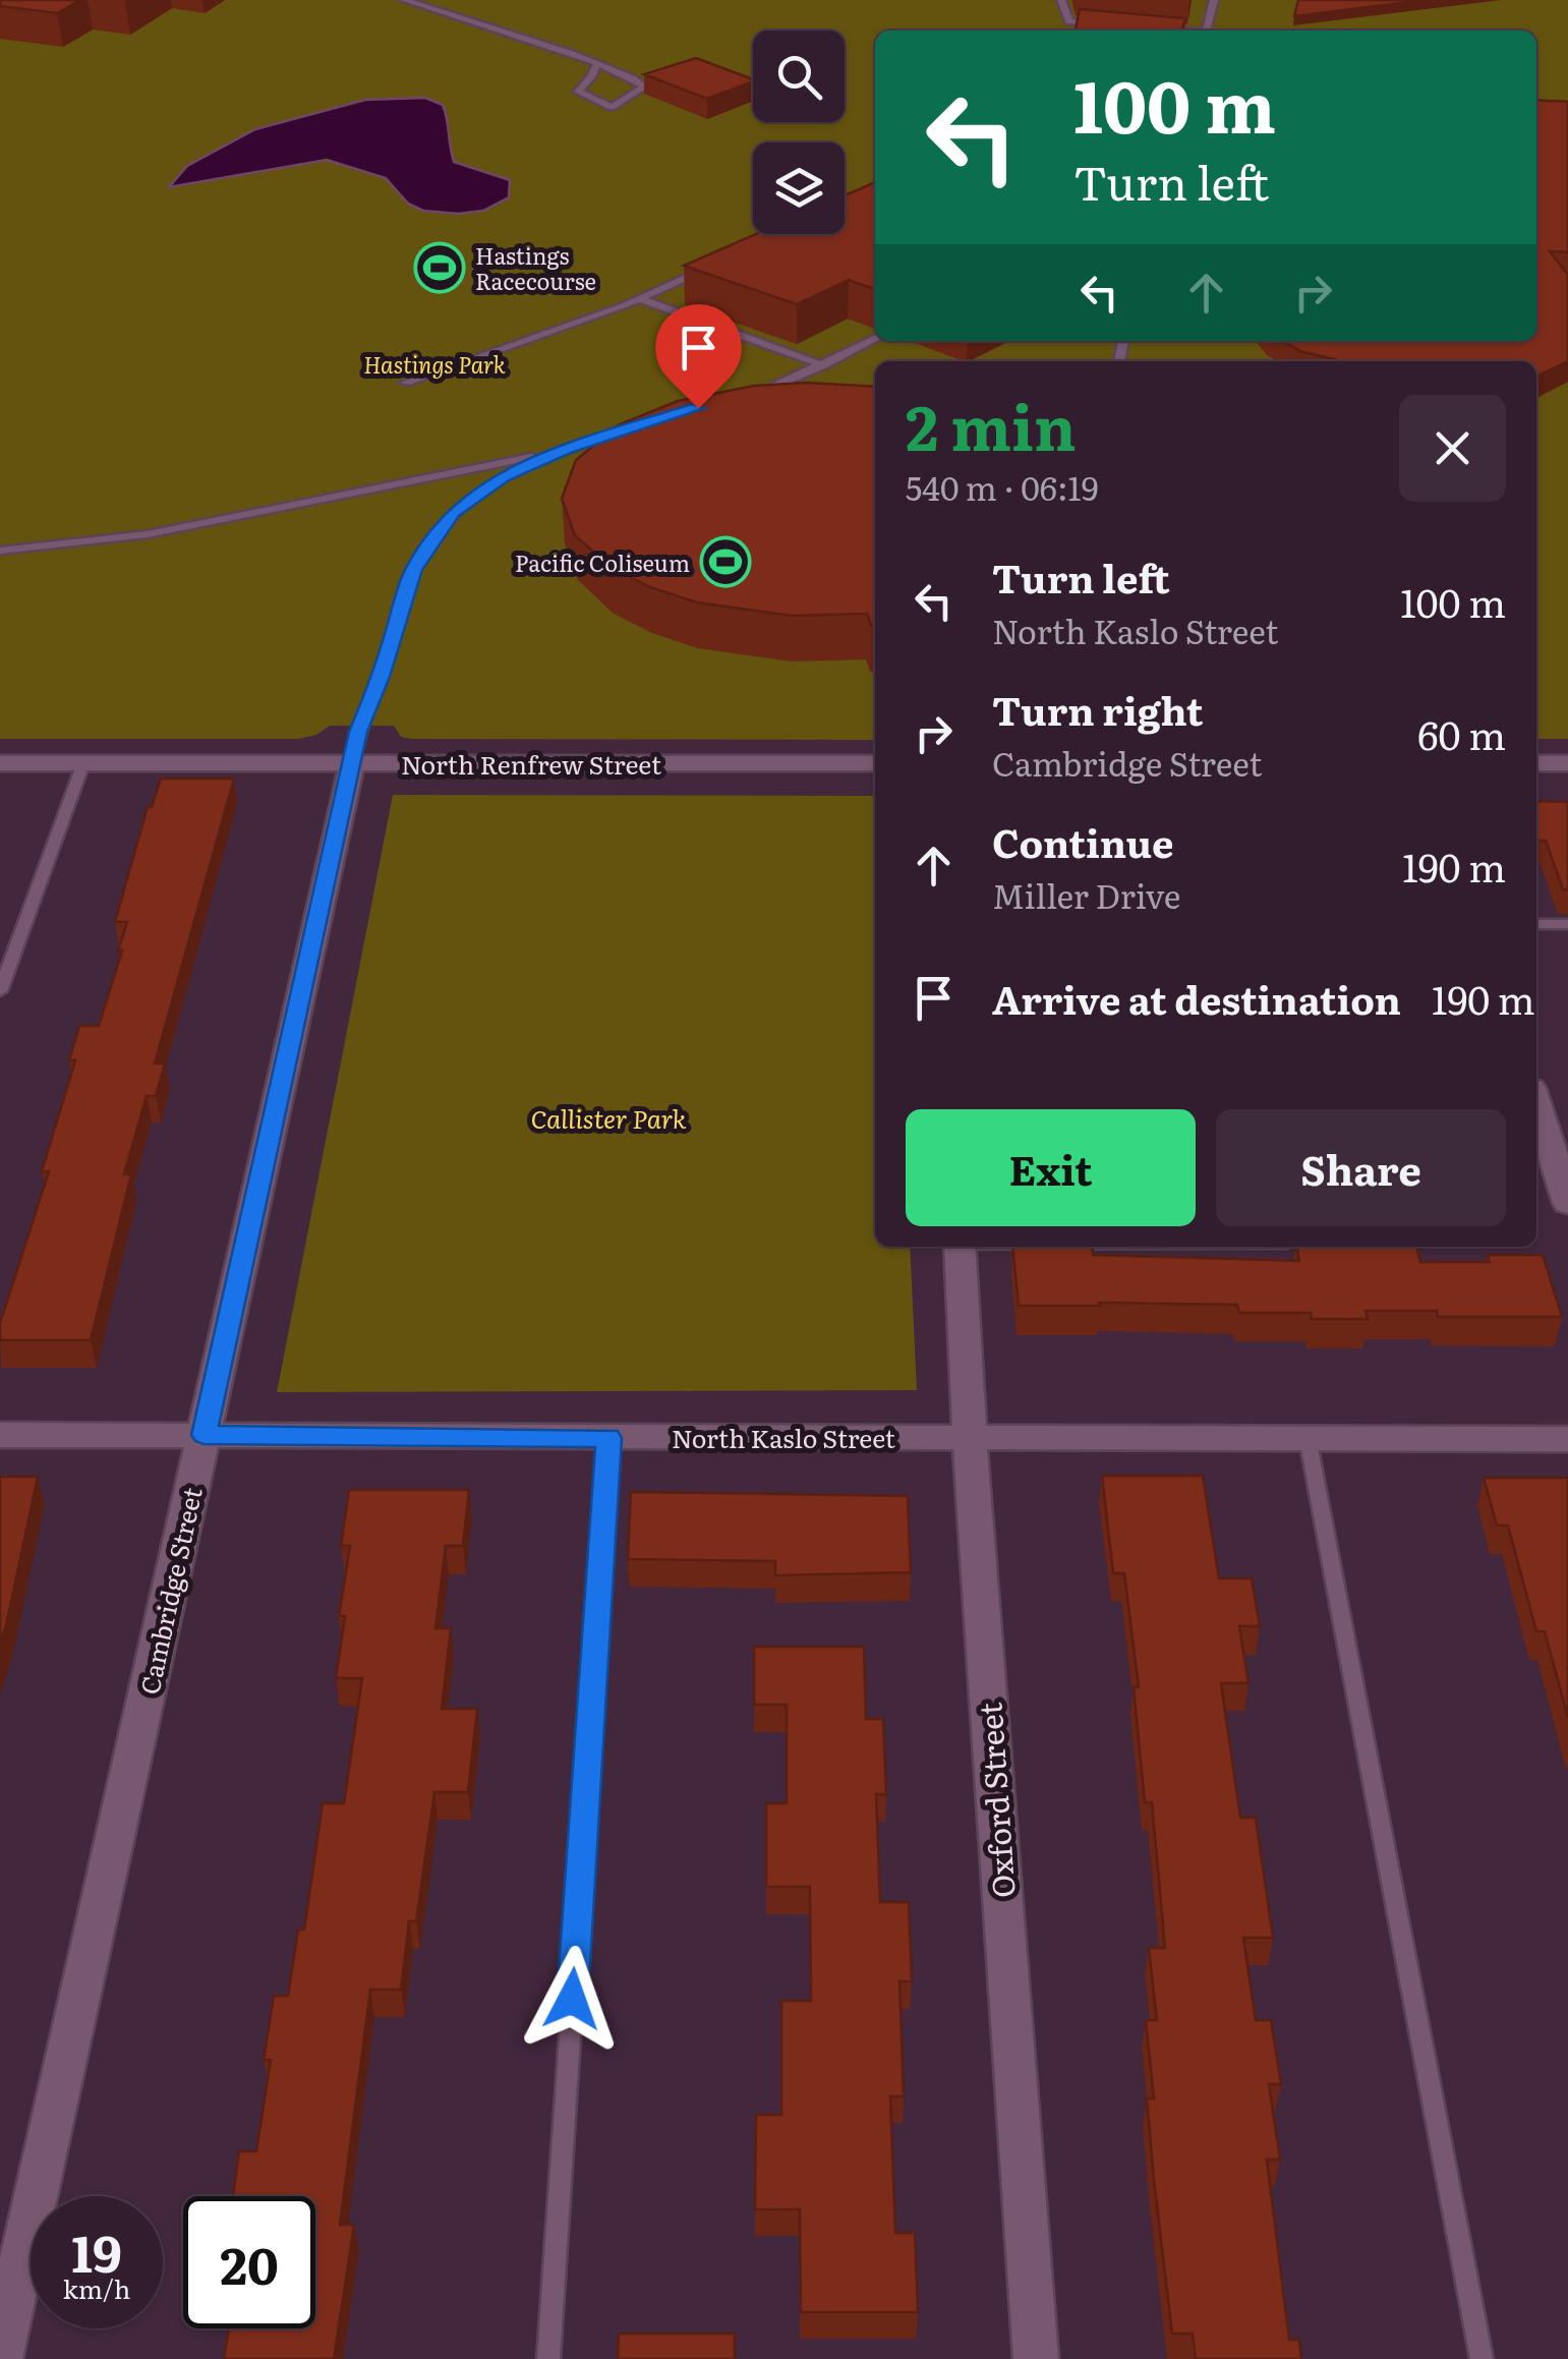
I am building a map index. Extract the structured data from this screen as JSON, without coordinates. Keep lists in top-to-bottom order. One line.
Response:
{"streets":{"street":["North Renfrew Street","North Kaslo Street","Cambridge Street","Oxford Street"]},"crossings":[["North Renfrew Street","Cambridge Street"],["North Kaslo Street","Cambridge Street"],["North Kaslo Street","Oxford Street"]],"parks":["Hastings Park","Callister Park"],"places":{"sports":["Hastings Racecourse","Pacific Coliseum"]},"page":{"turn":["100 m","Turn left"],"heading":["2 min","540 m · 06:19"],"list":[{"name":"Turn left","note":"North Kaslo Street","value":"100 m"},{"name":"Turn right","note":"Cambridge Street","value":"60 m"},{"name":"Continue","note":"Miller Drive","value":"190 m"},{"name":"Arrive at destination","value":"190 m"}],"buttons":["Exit","Share"],"speed":"19 km/h","limit":"20"}}
